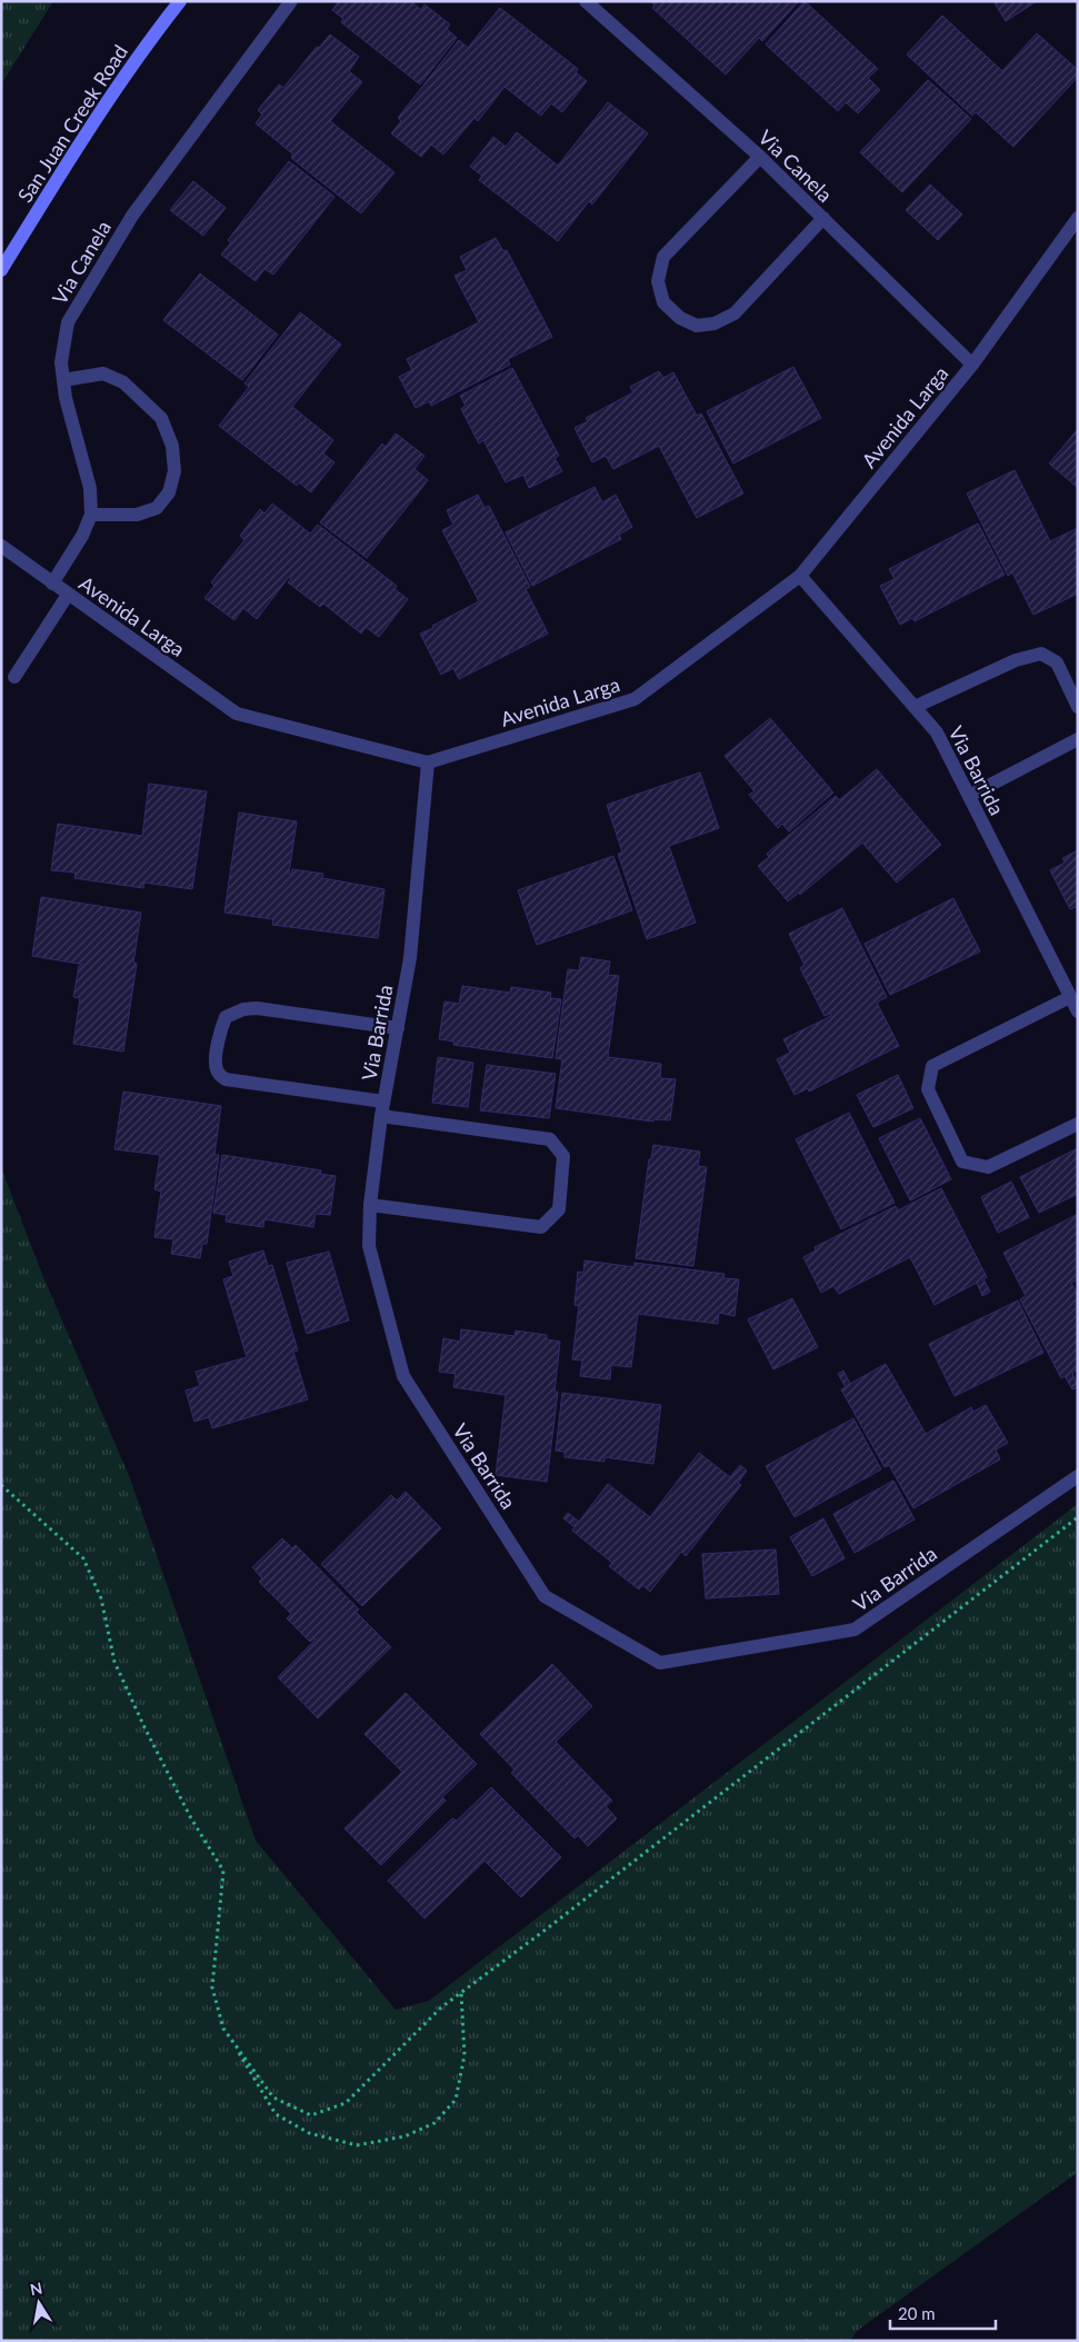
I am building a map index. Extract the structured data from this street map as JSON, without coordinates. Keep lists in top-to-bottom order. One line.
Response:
{"streets":{"main road":["San Juan Creek Road"],"street":["Via Canela","Avenida Larga","Via Barrida"]},"crossings":[["Via Canela","Avenida Larga"],["Avenida Larga","Via Barrida"]],"scale_bar":"20 m","north":"top"}
